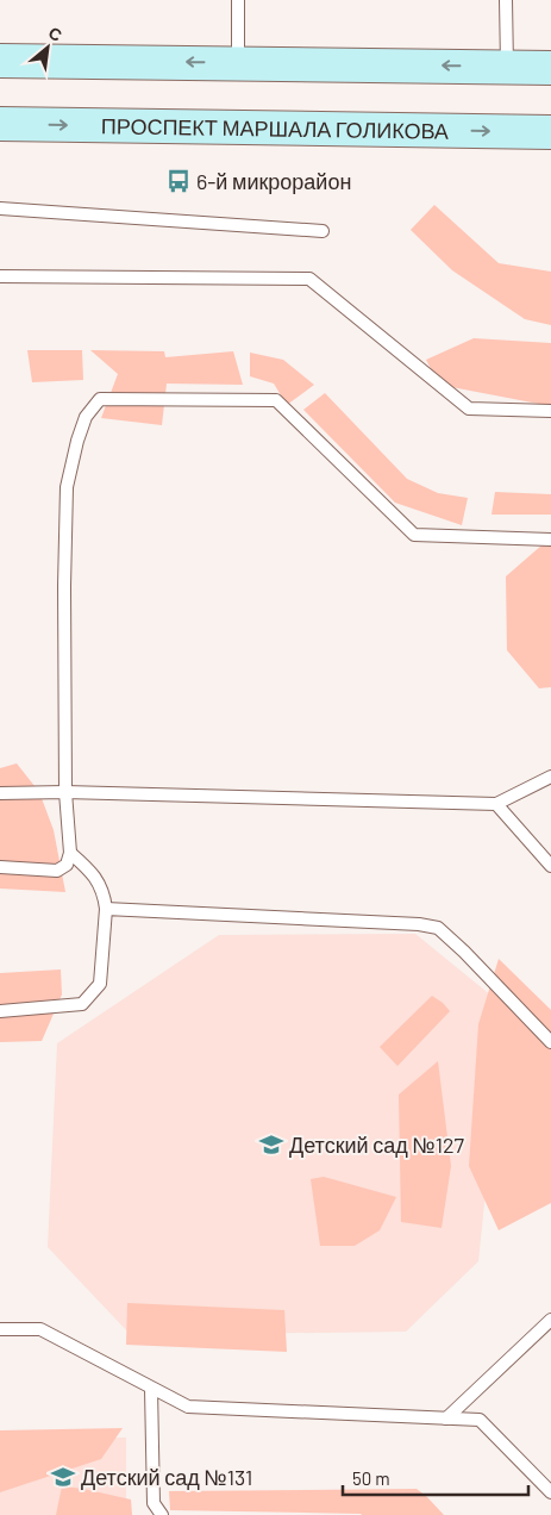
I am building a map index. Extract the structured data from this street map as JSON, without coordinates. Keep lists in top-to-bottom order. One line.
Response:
{"streets":{"main road":["ПРОСПЕКТ МАРШАЛА ГОЛИКОВА"]},"places":{"bus stop":["6-й микрорайон"],"school or university":["Детский сад №127","Детский сад №131"]},"scale_bar":"50 m","north":"top right"}
